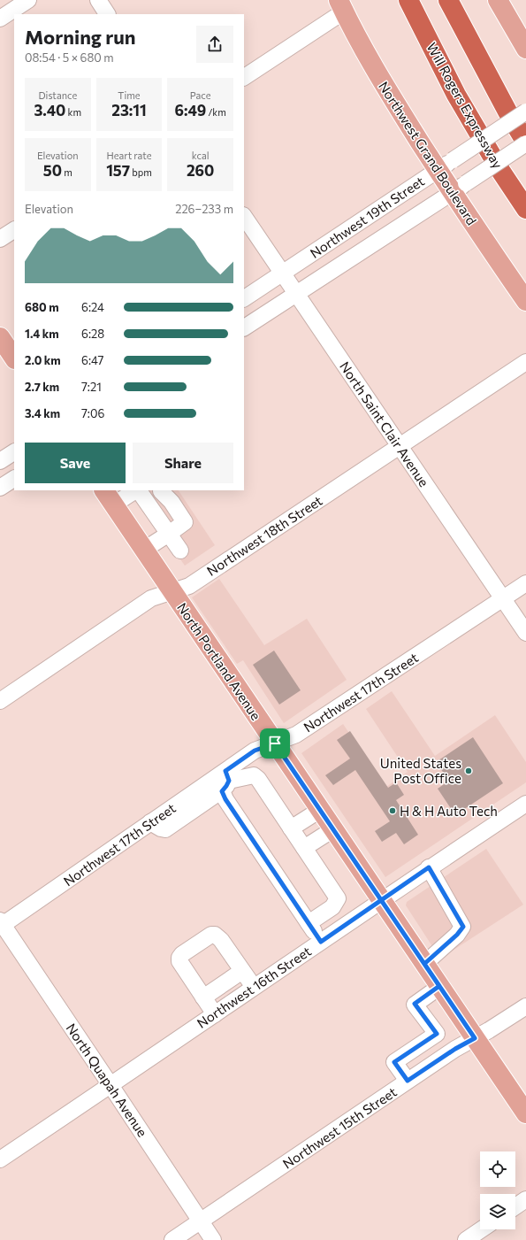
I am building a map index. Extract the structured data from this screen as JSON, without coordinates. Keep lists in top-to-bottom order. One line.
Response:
{"streets":{"highway":["Will Rogers Expressway"],"main road":["Northwest Grand Boulevard","North Portland Avenue"],"street":["Northwest 19th Street","North Saint Clair Avenue","Northwest 18th Street","Northwest 17th Street","Northwest 16th Street","North Quapah Avenue","Northwest 15th Street"]},"crossings":[["Northwest Grand Boulevard","Northwest 19th Street"],["Northwest 19th Street","North Saint Clair Avenue"],["North Saint Clair Avenue","Northwest 18th Street"],["North Saint Clair Avenue","Northwest 17th Street"],["Northwest 18th Street","North Portland Avenue"],["North Portland Avenue","Northwest 17th Street"],["North Portland Avenue","Northwest 16th Street"],["North Portland Avenue","Northwest 15th Street"],["Northwest 17th Street","North Quapah Avenue"],["Northwest 16th Street","North Quapah Avenue"],["North Quapah Avenue","Northwest 15th Street"]],"places":["United States Post Office","H & H Auto Tech"],"page":{"heading":["Morning run","08:54 · 5 × 680 m"],"stats":[["Distance","3.40 km"],["Time","23:11"],["Pace","6:49 /km"],["Elevation","50 m"],["Heart rate","157 bpm"],["kcal","260"]],"chart":["Elevation","226–233 m"],"list":[{"name":"680 m","note":"6:24"},{"name":"1.4 km","note":"6:28"},{"name":"2.0 km","note":"6:47"},{"name":"2.7 km","note":"7:21"},{"name":"3.4 km","note":"7:06"}],"buttons":["Save","Share"]}}
